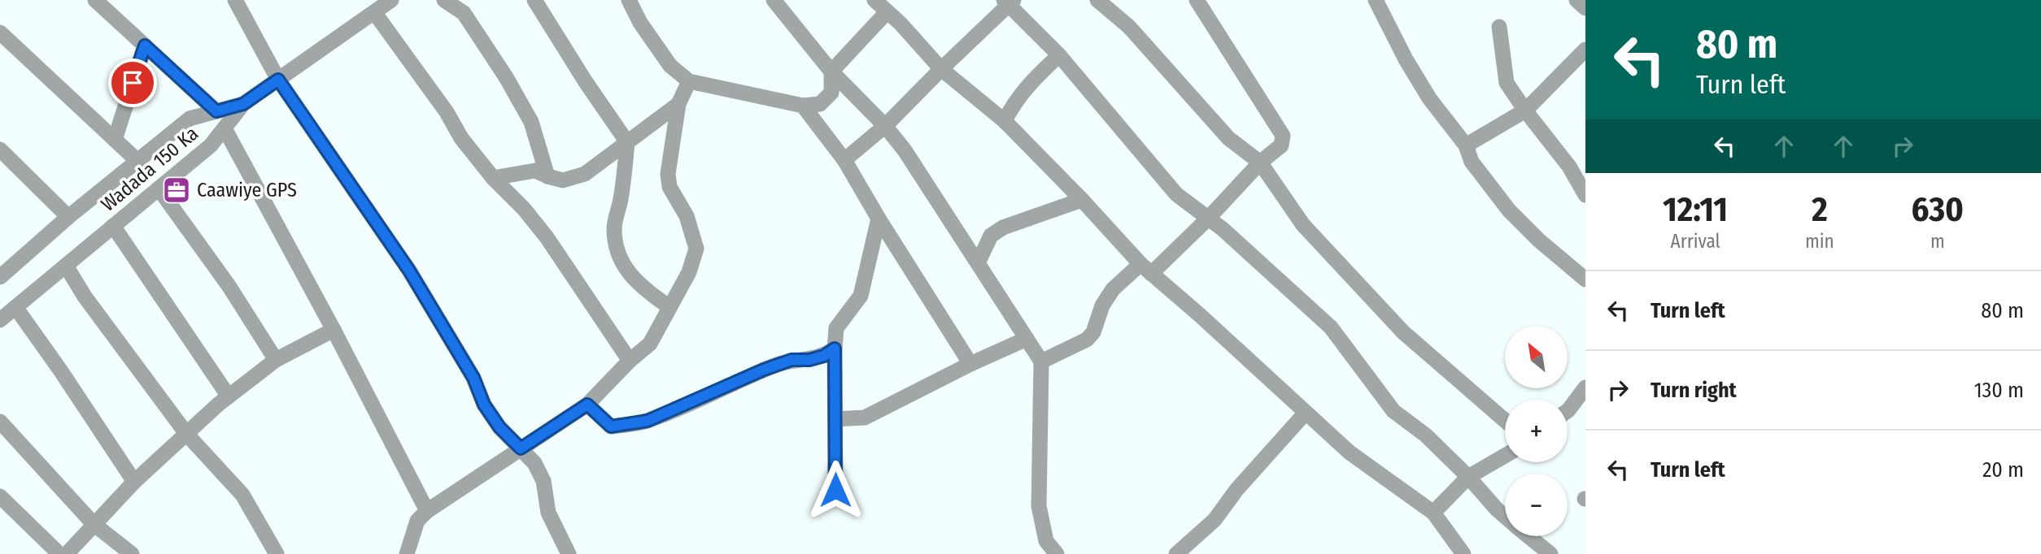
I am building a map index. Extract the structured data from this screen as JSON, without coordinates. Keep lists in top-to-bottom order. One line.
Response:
{"streets":{"street":["Wadada 150 Ka"]},"places":{"office":["Caawiye GPS"]},"north":"top left","page":{"turn":["80 m","Turn left"],"eta":["12:11","Arrival","2","min","630","m"],"list":[{"name":"Turn left","value":"80 m"},{"name":"Turn right","value":"130 m"},{"name":"Turn left","value":"20 m"}],"map_buttons":["+","−"]}}
